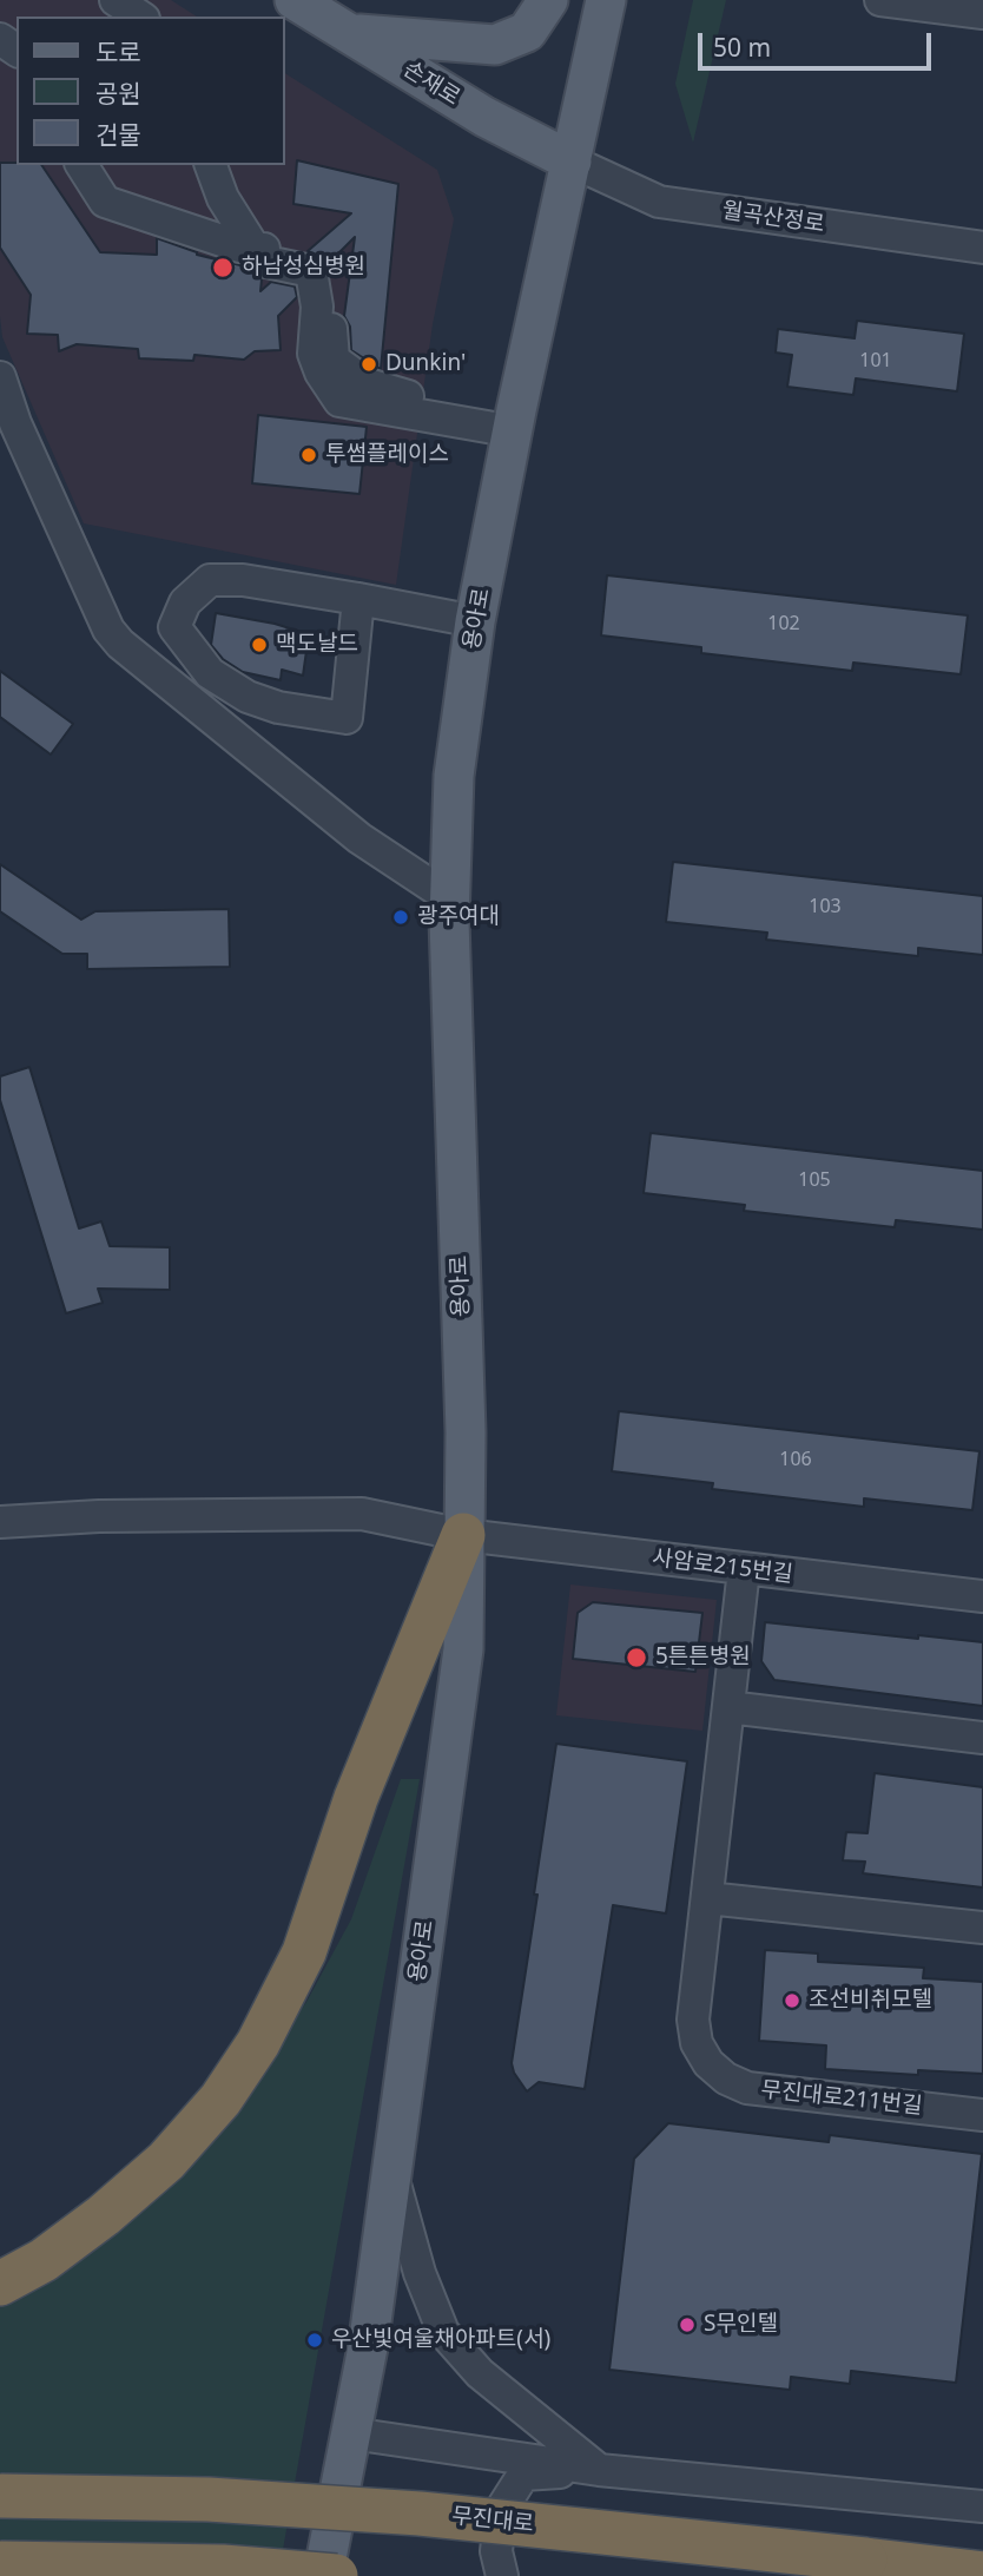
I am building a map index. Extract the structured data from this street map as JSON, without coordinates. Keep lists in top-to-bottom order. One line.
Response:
{"streets":{"highway":["무진대로"],"main road":["손재로","용아로"],"street":["월곡산정로","사암로215번길","무진대로211번길"]},"crossings":[["손재로","월곡산정로"],["손재로","용아로"],["월곡산정로","용아로"],["용아로","사암로215번길"]],"places":["하남성심병원","Dunkin'","투썸플레이스","맥도날드","광주여대","5튼튼병원","조선비취모텔","S무인텔","우산빛여울채아파트(서)"],"house_numbers":["101","102","103","105","106"],"legend":["도로","공원","건물"],"scale_bar":"50 m"}
